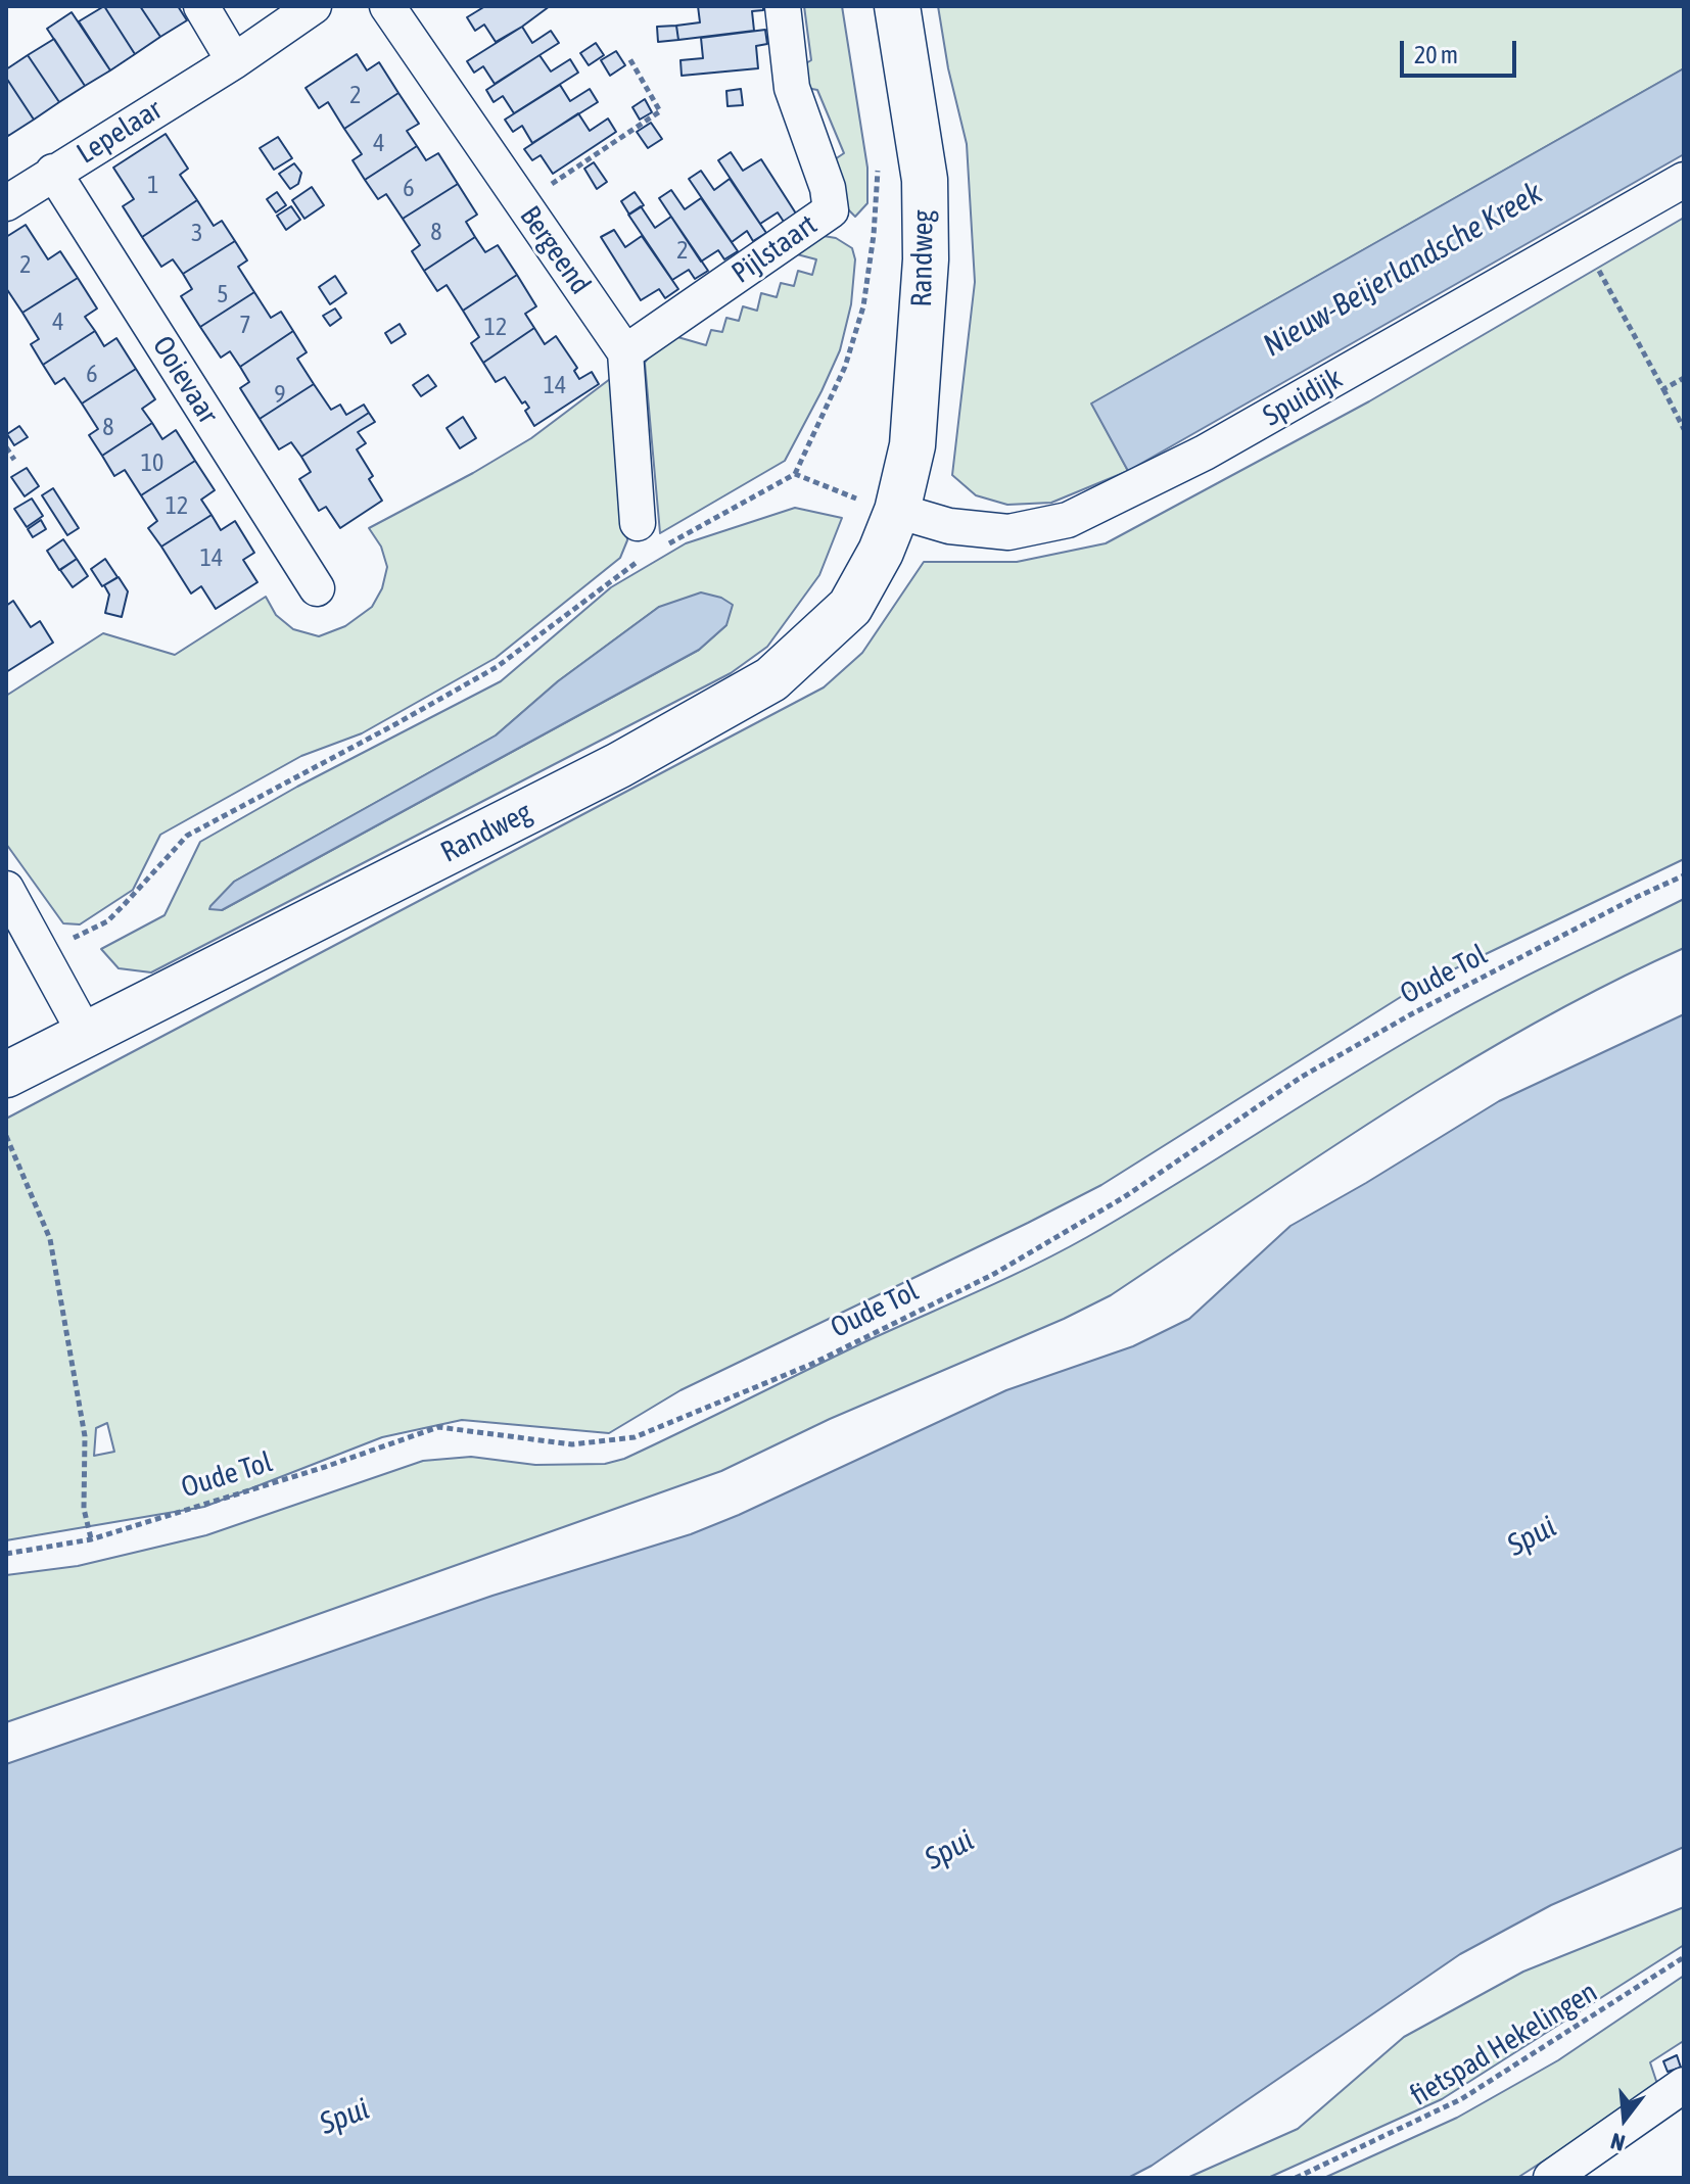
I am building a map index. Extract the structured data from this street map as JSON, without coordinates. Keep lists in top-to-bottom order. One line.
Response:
{"streets":{"street":["Lepelaar","Pijlstaart","Bergeend","Randweg","Ooievaar","Spuidijk"],"path":["Oude Tol","fietspad Hekelingen"]},"crossings":[["Lepelaar","Ooievaar"],["Pijlstaart","Bergeend"],["Randweg","Spuidijk"]],"water":["Nieuw-Beijerlandsche Kreek","Spui"],"house_numbers":["2","4","1","6","8","3","2","2","5","4","7","12","6","14","9","8","10","12","14"],"scale_bar":"20 m","north":"bottom"}
